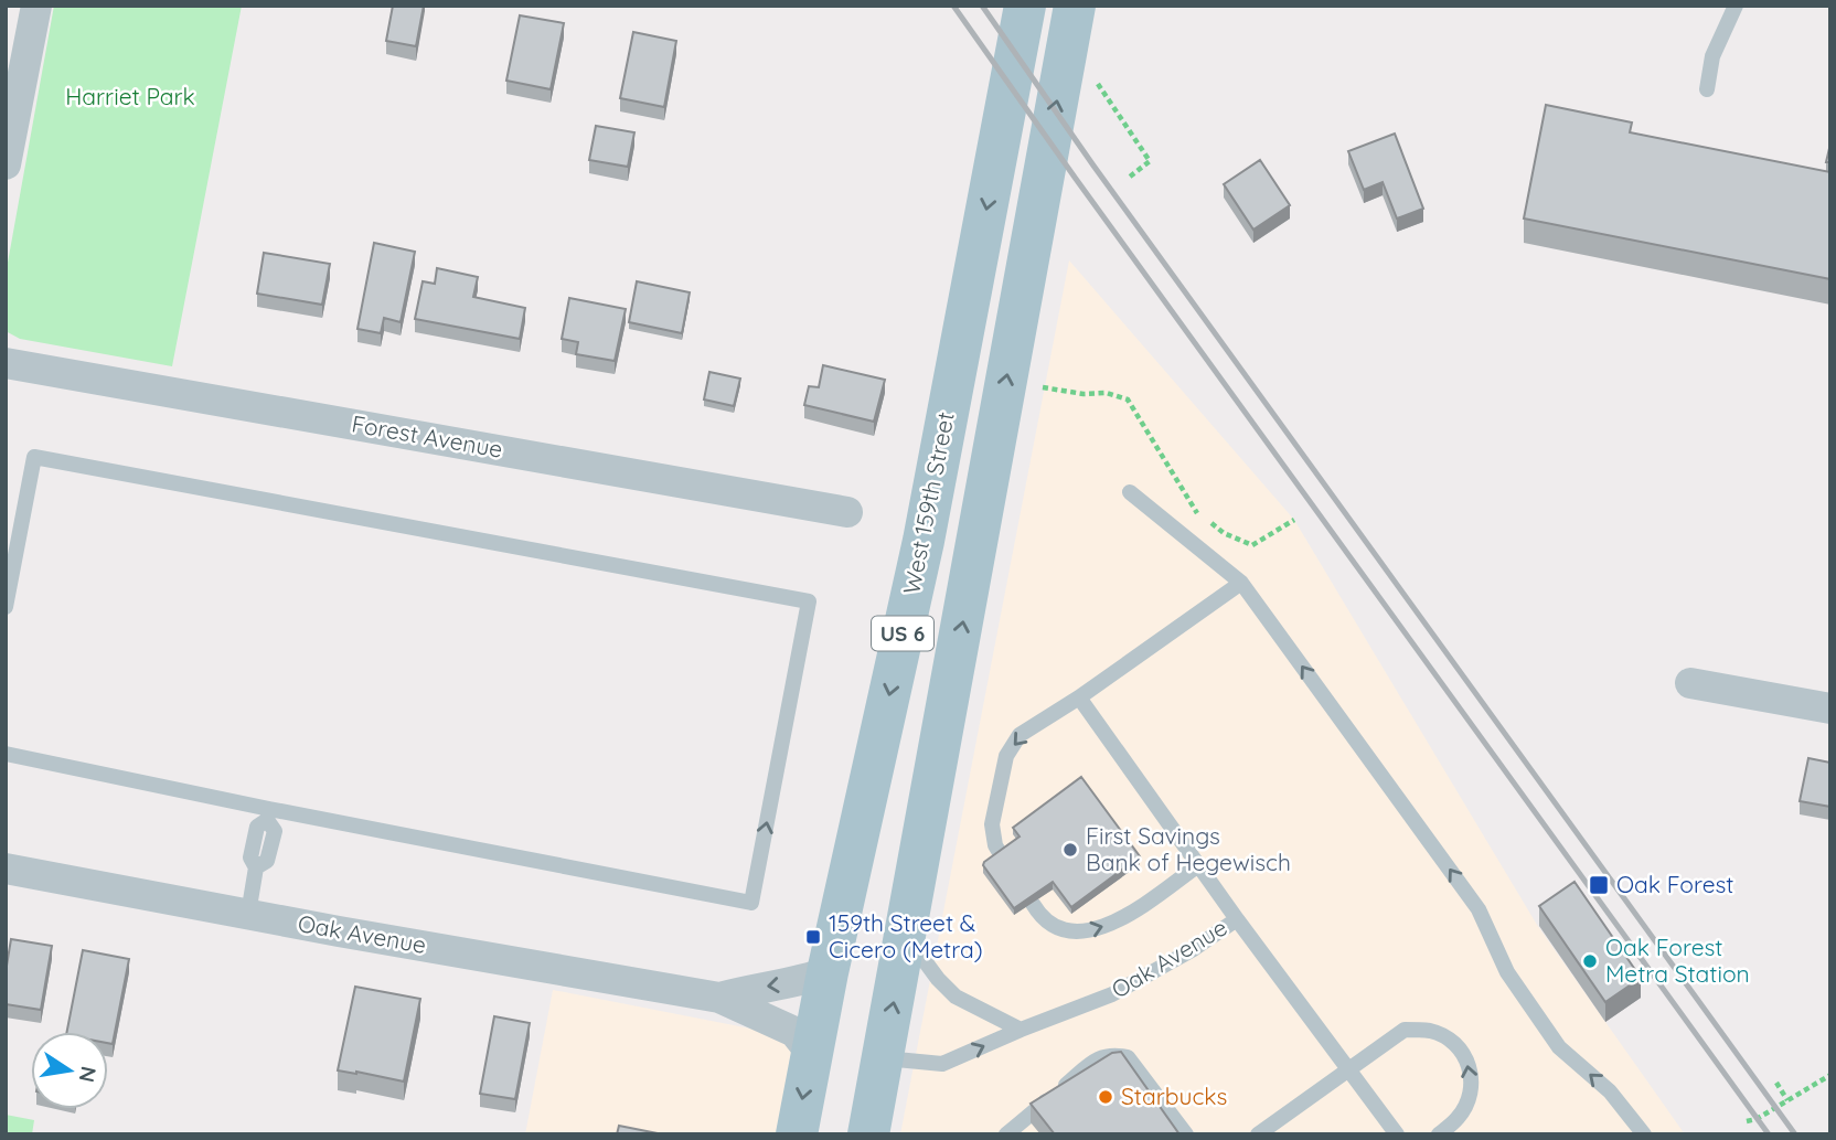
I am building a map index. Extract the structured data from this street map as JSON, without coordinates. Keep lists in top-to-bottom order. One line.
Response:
{"streets":{"main road":["West 159th Street","US 6"],"street":["Forest Avenue","Oak Avenue"]},"crossings":[["West 159th Street","Oak Avenue"],["US 6","Oak Avenue"]],"parks":["Harriet Park"],"places":{"other":["First Savings Bank of Hegewisch","Oak Forest Metra Station","Starbucks"],"transit":["Oak Forest","159th Street & Cicero (Metra)"]},"north":"right"}
